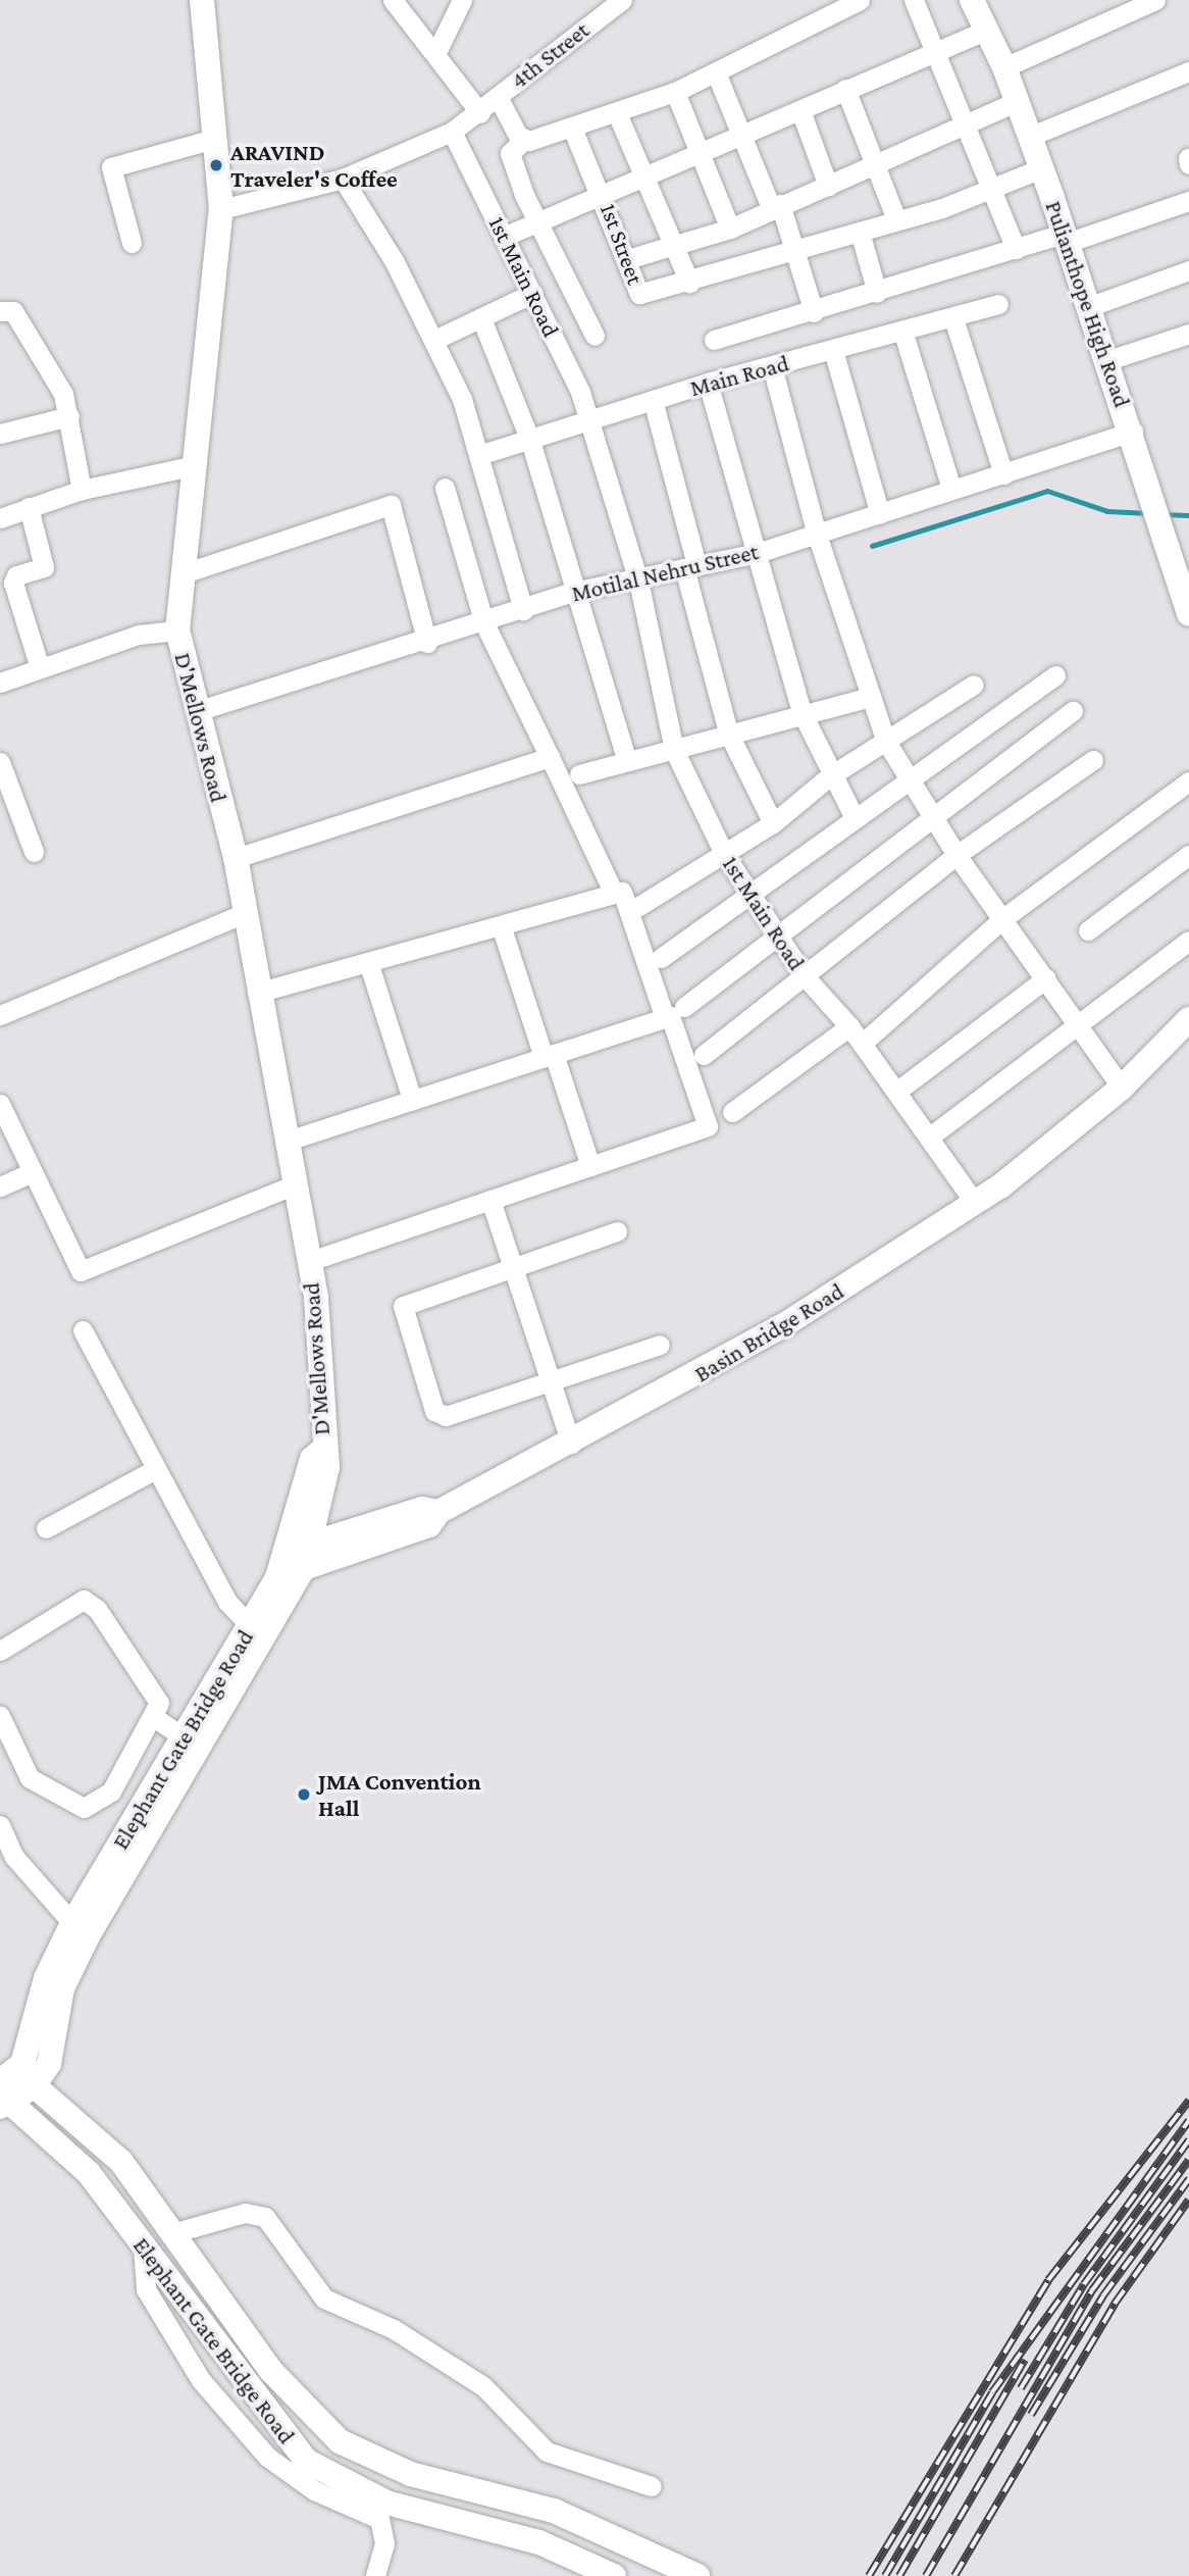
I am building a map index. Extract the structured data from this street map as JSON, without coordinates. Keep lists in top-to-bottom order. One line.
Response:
{"streets":{"main road":["Pulianthope High Road","D'Mellows Road","Basin Bridge Road","Elephant Gate Bridge Road"],"street":["4th Street","1st Street","1st Main Road","Main Road","Motilal Nehru Street"]},"crossings":[["4th Street","1st Main Road"],["4th Street","D'Mellows Road"],["1st Street","Pulianthope High Road"],["1st Main Road","Main Road"],["1st Main Road","Motilal Nehru Street"],["1st Main Road","Basin Bridge Road"],["Pulianthope High Road","Motilal Nehru Street"],["Motilal Nehru Street","D'Mellows Road"],["D'Mellows Road","Basin Bridge Road"],["Basin Bridge Road","Elephant Gate Bridge Road"]],"places":["ARAVIND Traveler's Coffee","JMA Convention Hall"]}
